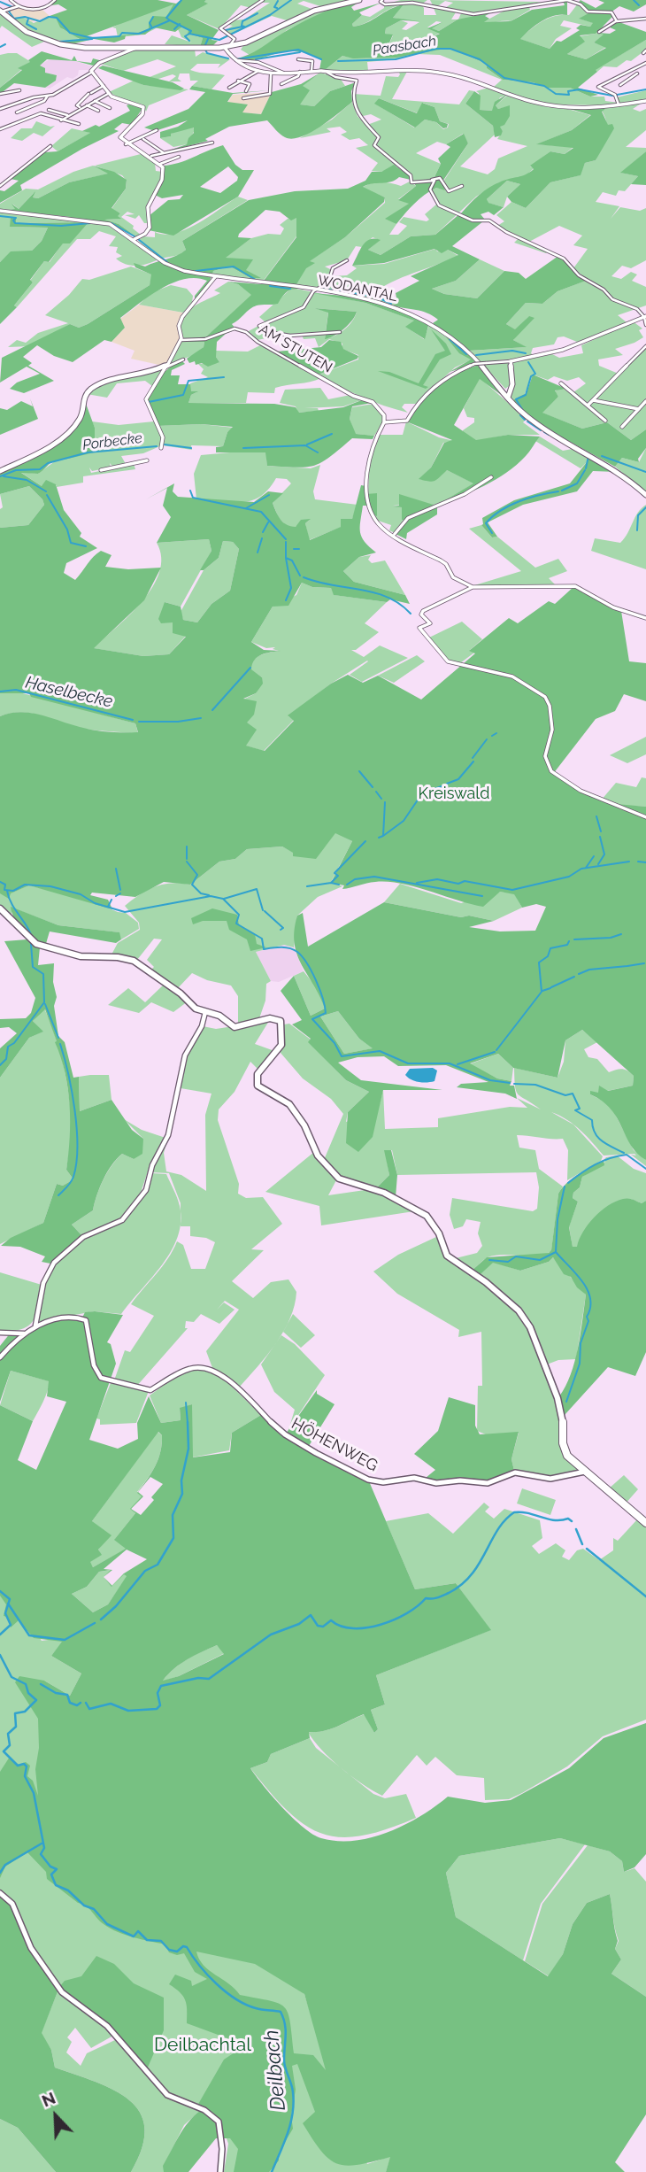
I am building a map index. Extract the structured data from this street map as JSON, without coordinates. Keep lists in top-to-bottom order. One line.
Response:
{"streets":{"street":["WODANTAL","AM STUTEN","HÖHENWEG"]},"water":["Paasbach","Porbecke","Haselbecke","Deilbach"],"parks":["Kreiswald","Deilbachtal"],"north":"top left"}
